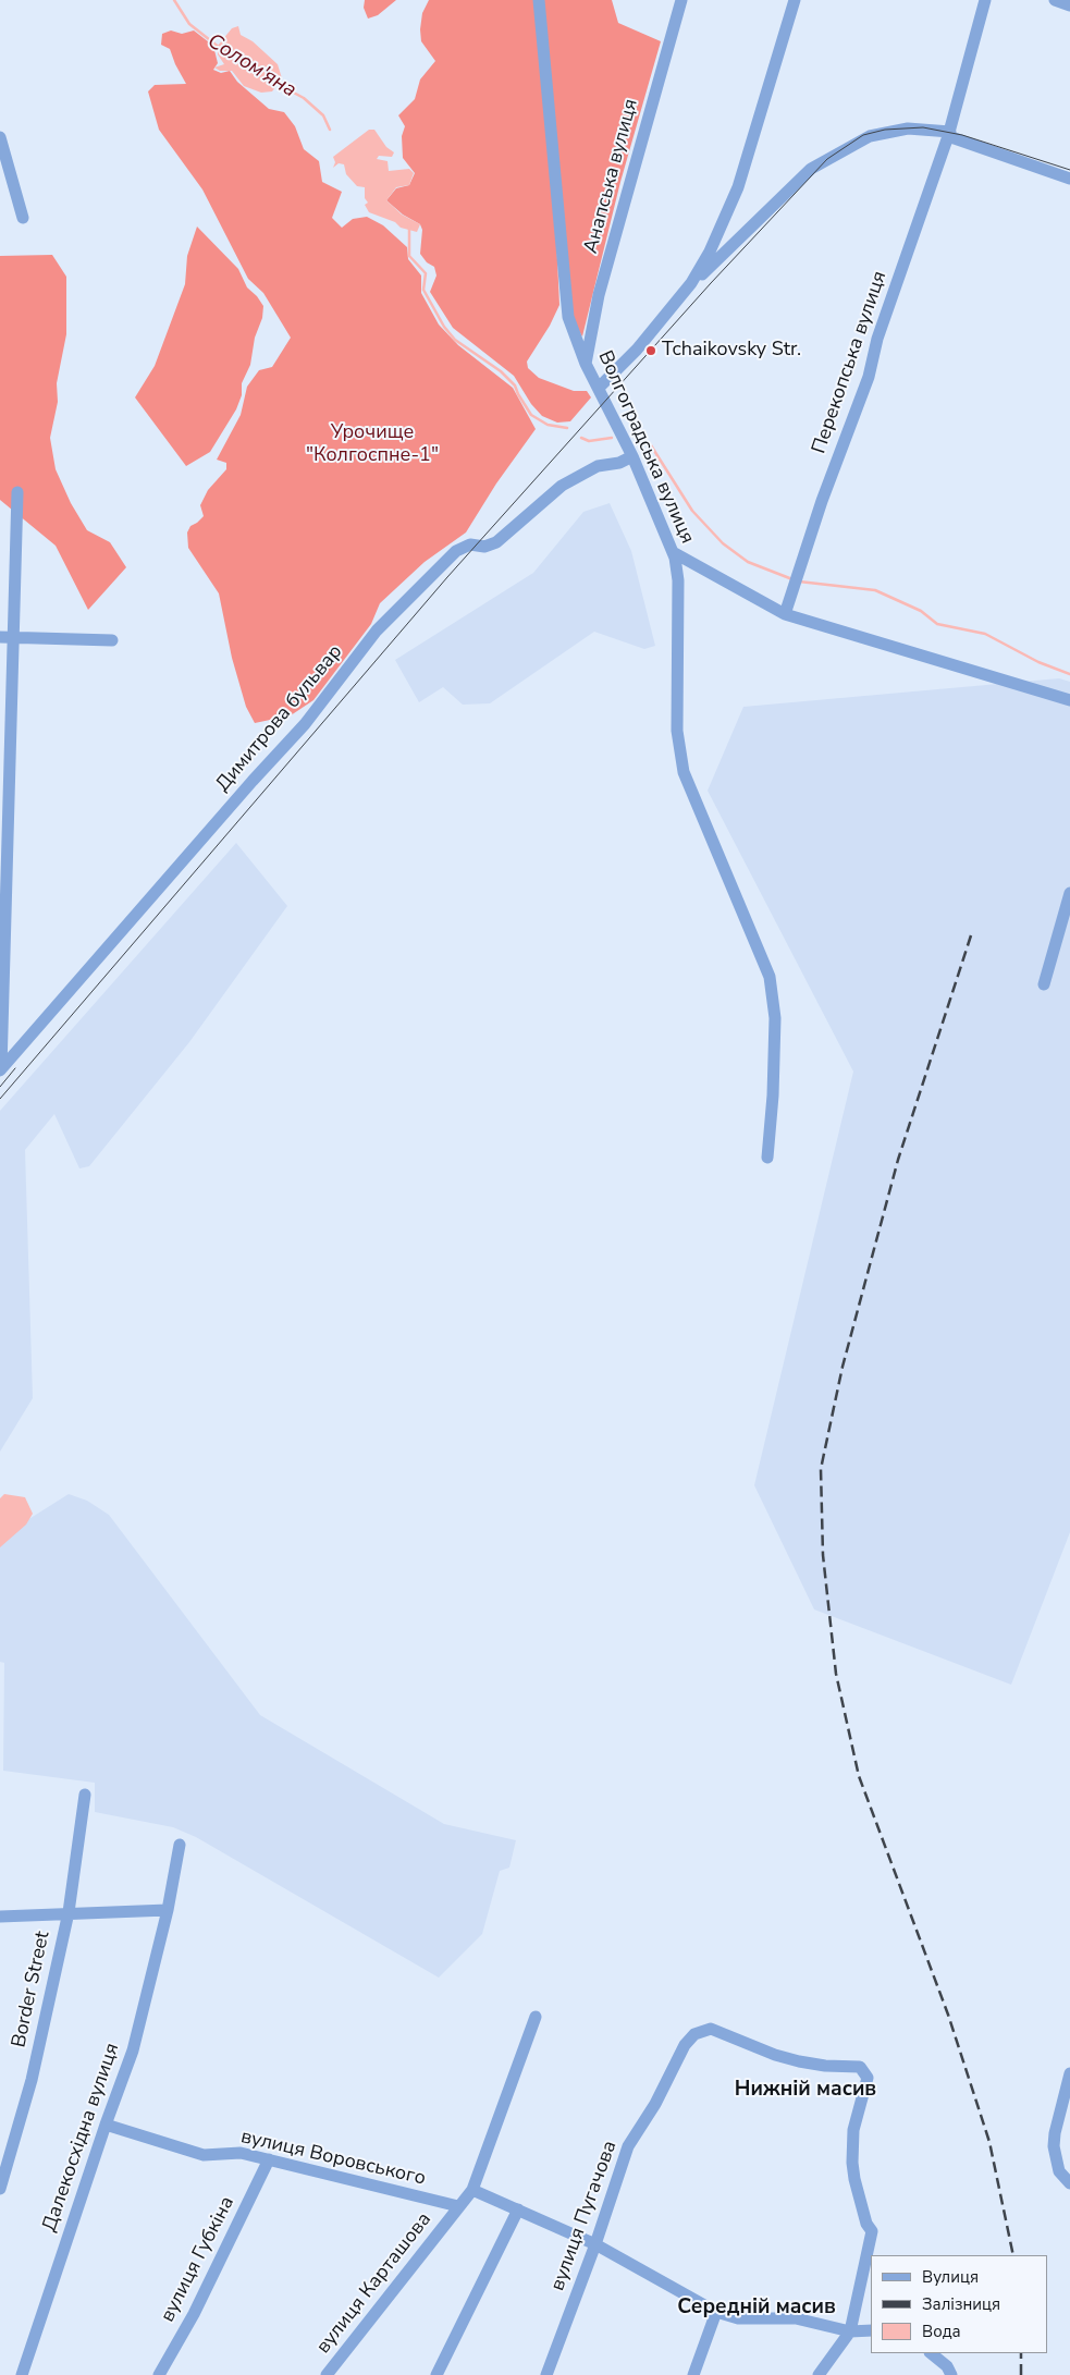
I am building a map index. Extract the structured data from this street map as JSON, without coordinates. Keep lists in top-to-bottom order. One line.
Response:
{"streets":{"street":["Анапська вулиця","Перекопська вулиця","Волгоградська вулиця","Димитрова бульвар","Border Street","Далекосхідна вулиця","вулиця Воровського","вулиця Пугачова","вулиця Губкіна","вулиця Карташова"]},"crossings":[["Анапська вулиця","Волгоградська вулиця"],["Волгоградська вулиця","Димитрова бульвар"],["Далекосхідна вулиця","вулиця Воровського"],["вулиця Воровського","вулиця Губкіна"],["вулиця Воровського","вулиця Карташова"]],"districts":["Нижній масив","Середній масив"],"water":["Солом'яна"],"parks":["Урочище \"Колгоспне-1\""],"places":["Tchaikovsky Str."],"legend":["Вулиця","Залізниця","Вода"]}
